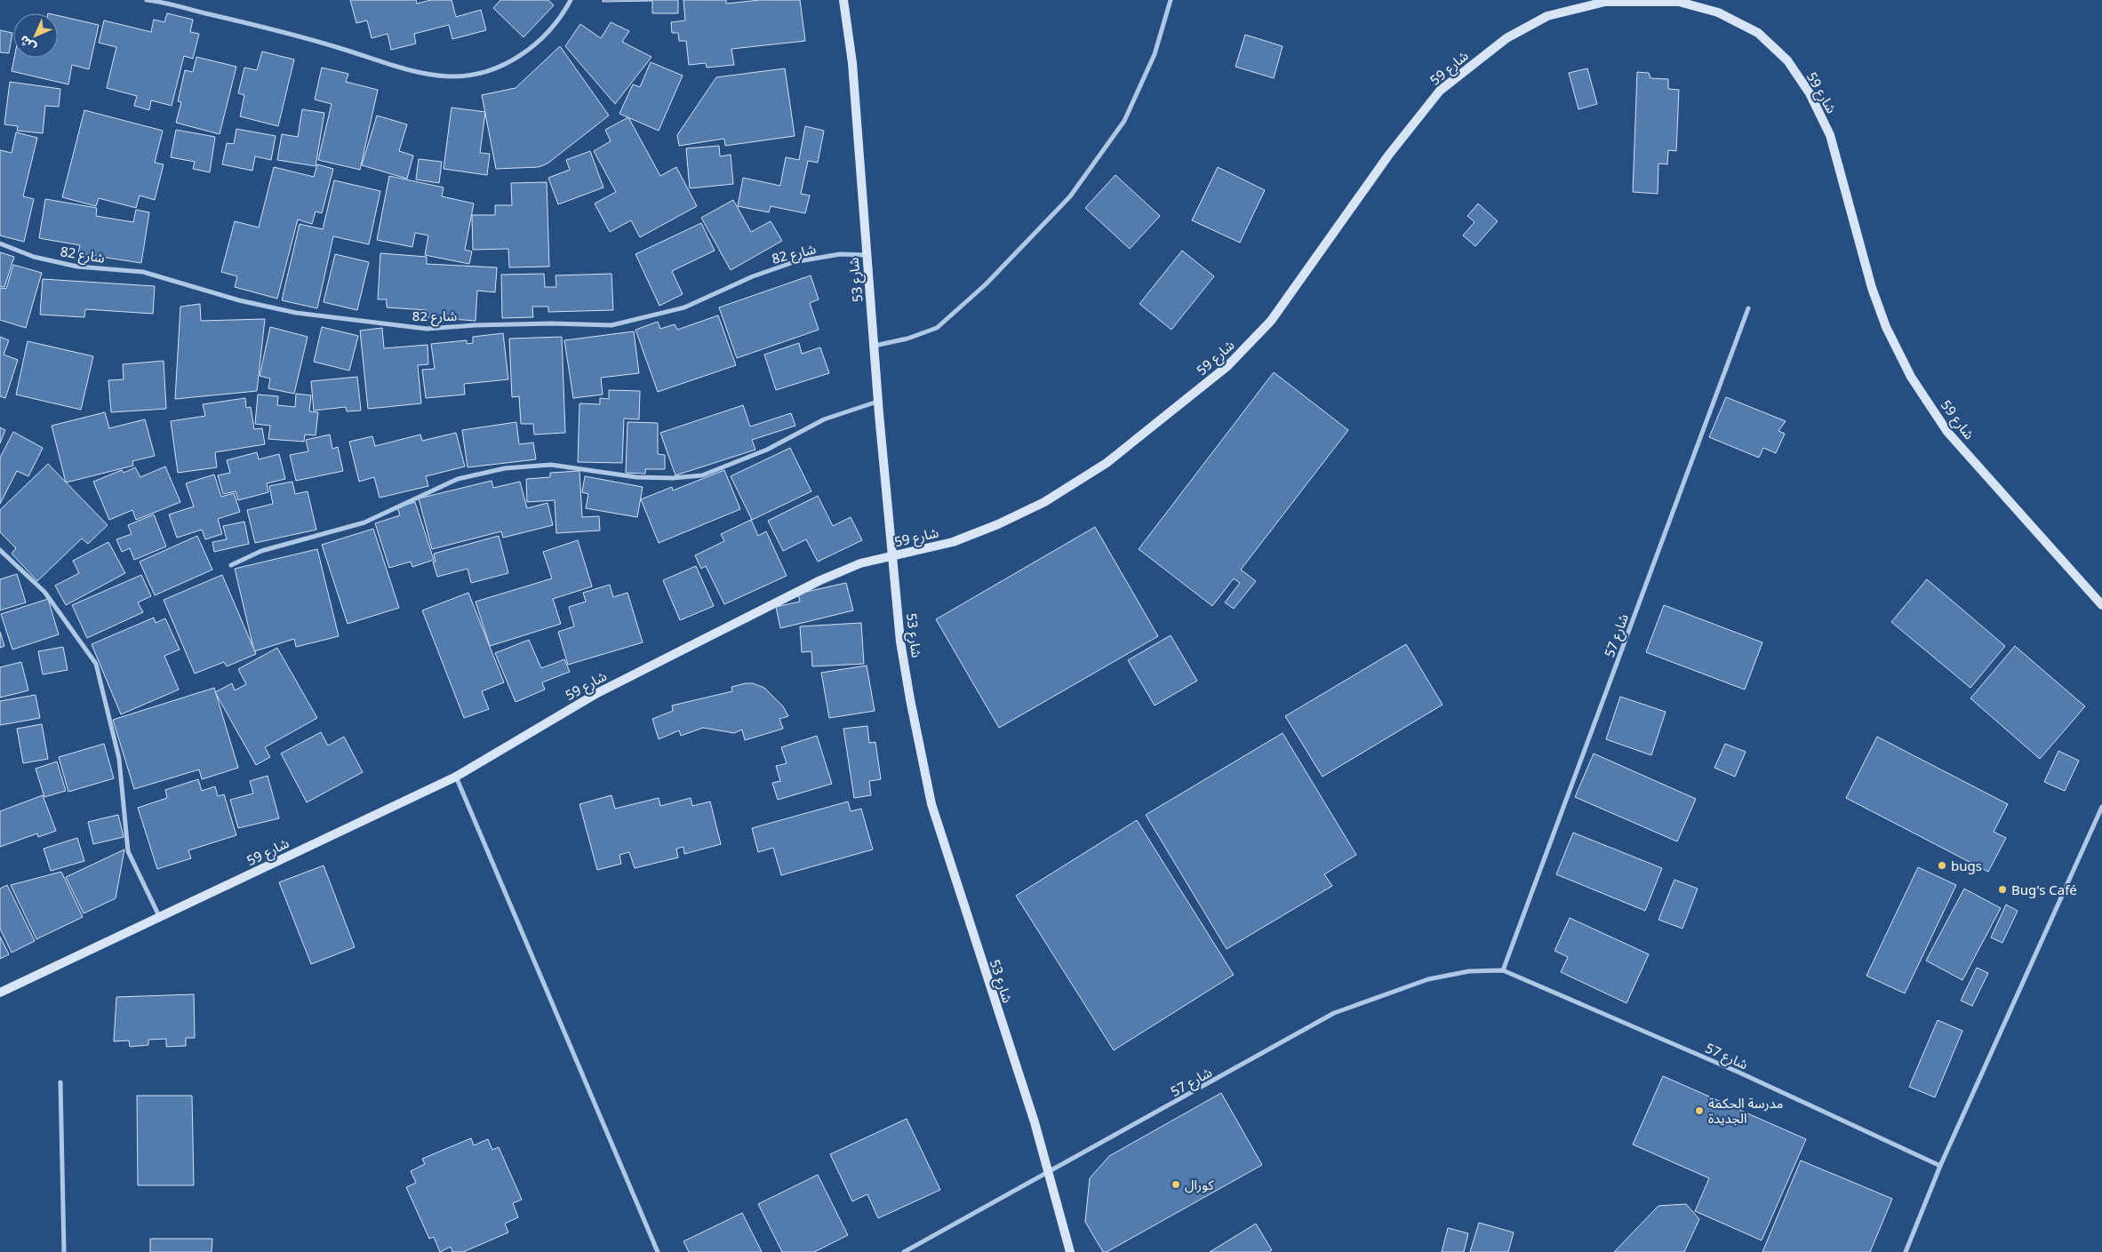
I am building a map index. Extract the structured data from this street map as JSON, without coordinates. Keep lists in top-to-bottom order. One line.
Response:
{"streets":{"street":["شارع 59","شارع 82","شارع 53","شارع 57"]},"crossings":[["شارع 59","شارع 53"],["شارع 82","شارع 53"],["شارع 53","شارع 57"]],"places":["bugs","Bug's Café","مدرسة الحكمة الجديدة","كورال"],"north":"bottom left"}
